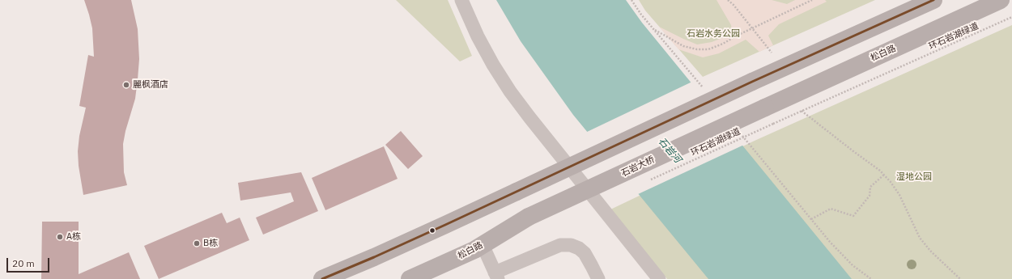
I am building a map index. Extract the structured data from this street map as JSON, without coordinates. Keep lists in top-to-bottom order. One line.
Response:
{"streets":{"main road":["松白路","石岩大桥"],"path":["环石岩湖绿道"]},"crossings":[["松白路","石岩大桥"]],"water":["石岩河"],"parks":["石岩水务公园","湿地公园"],"places":["麗枫酒店","A栋","B栋"],"scale_bar":"20 m"}
